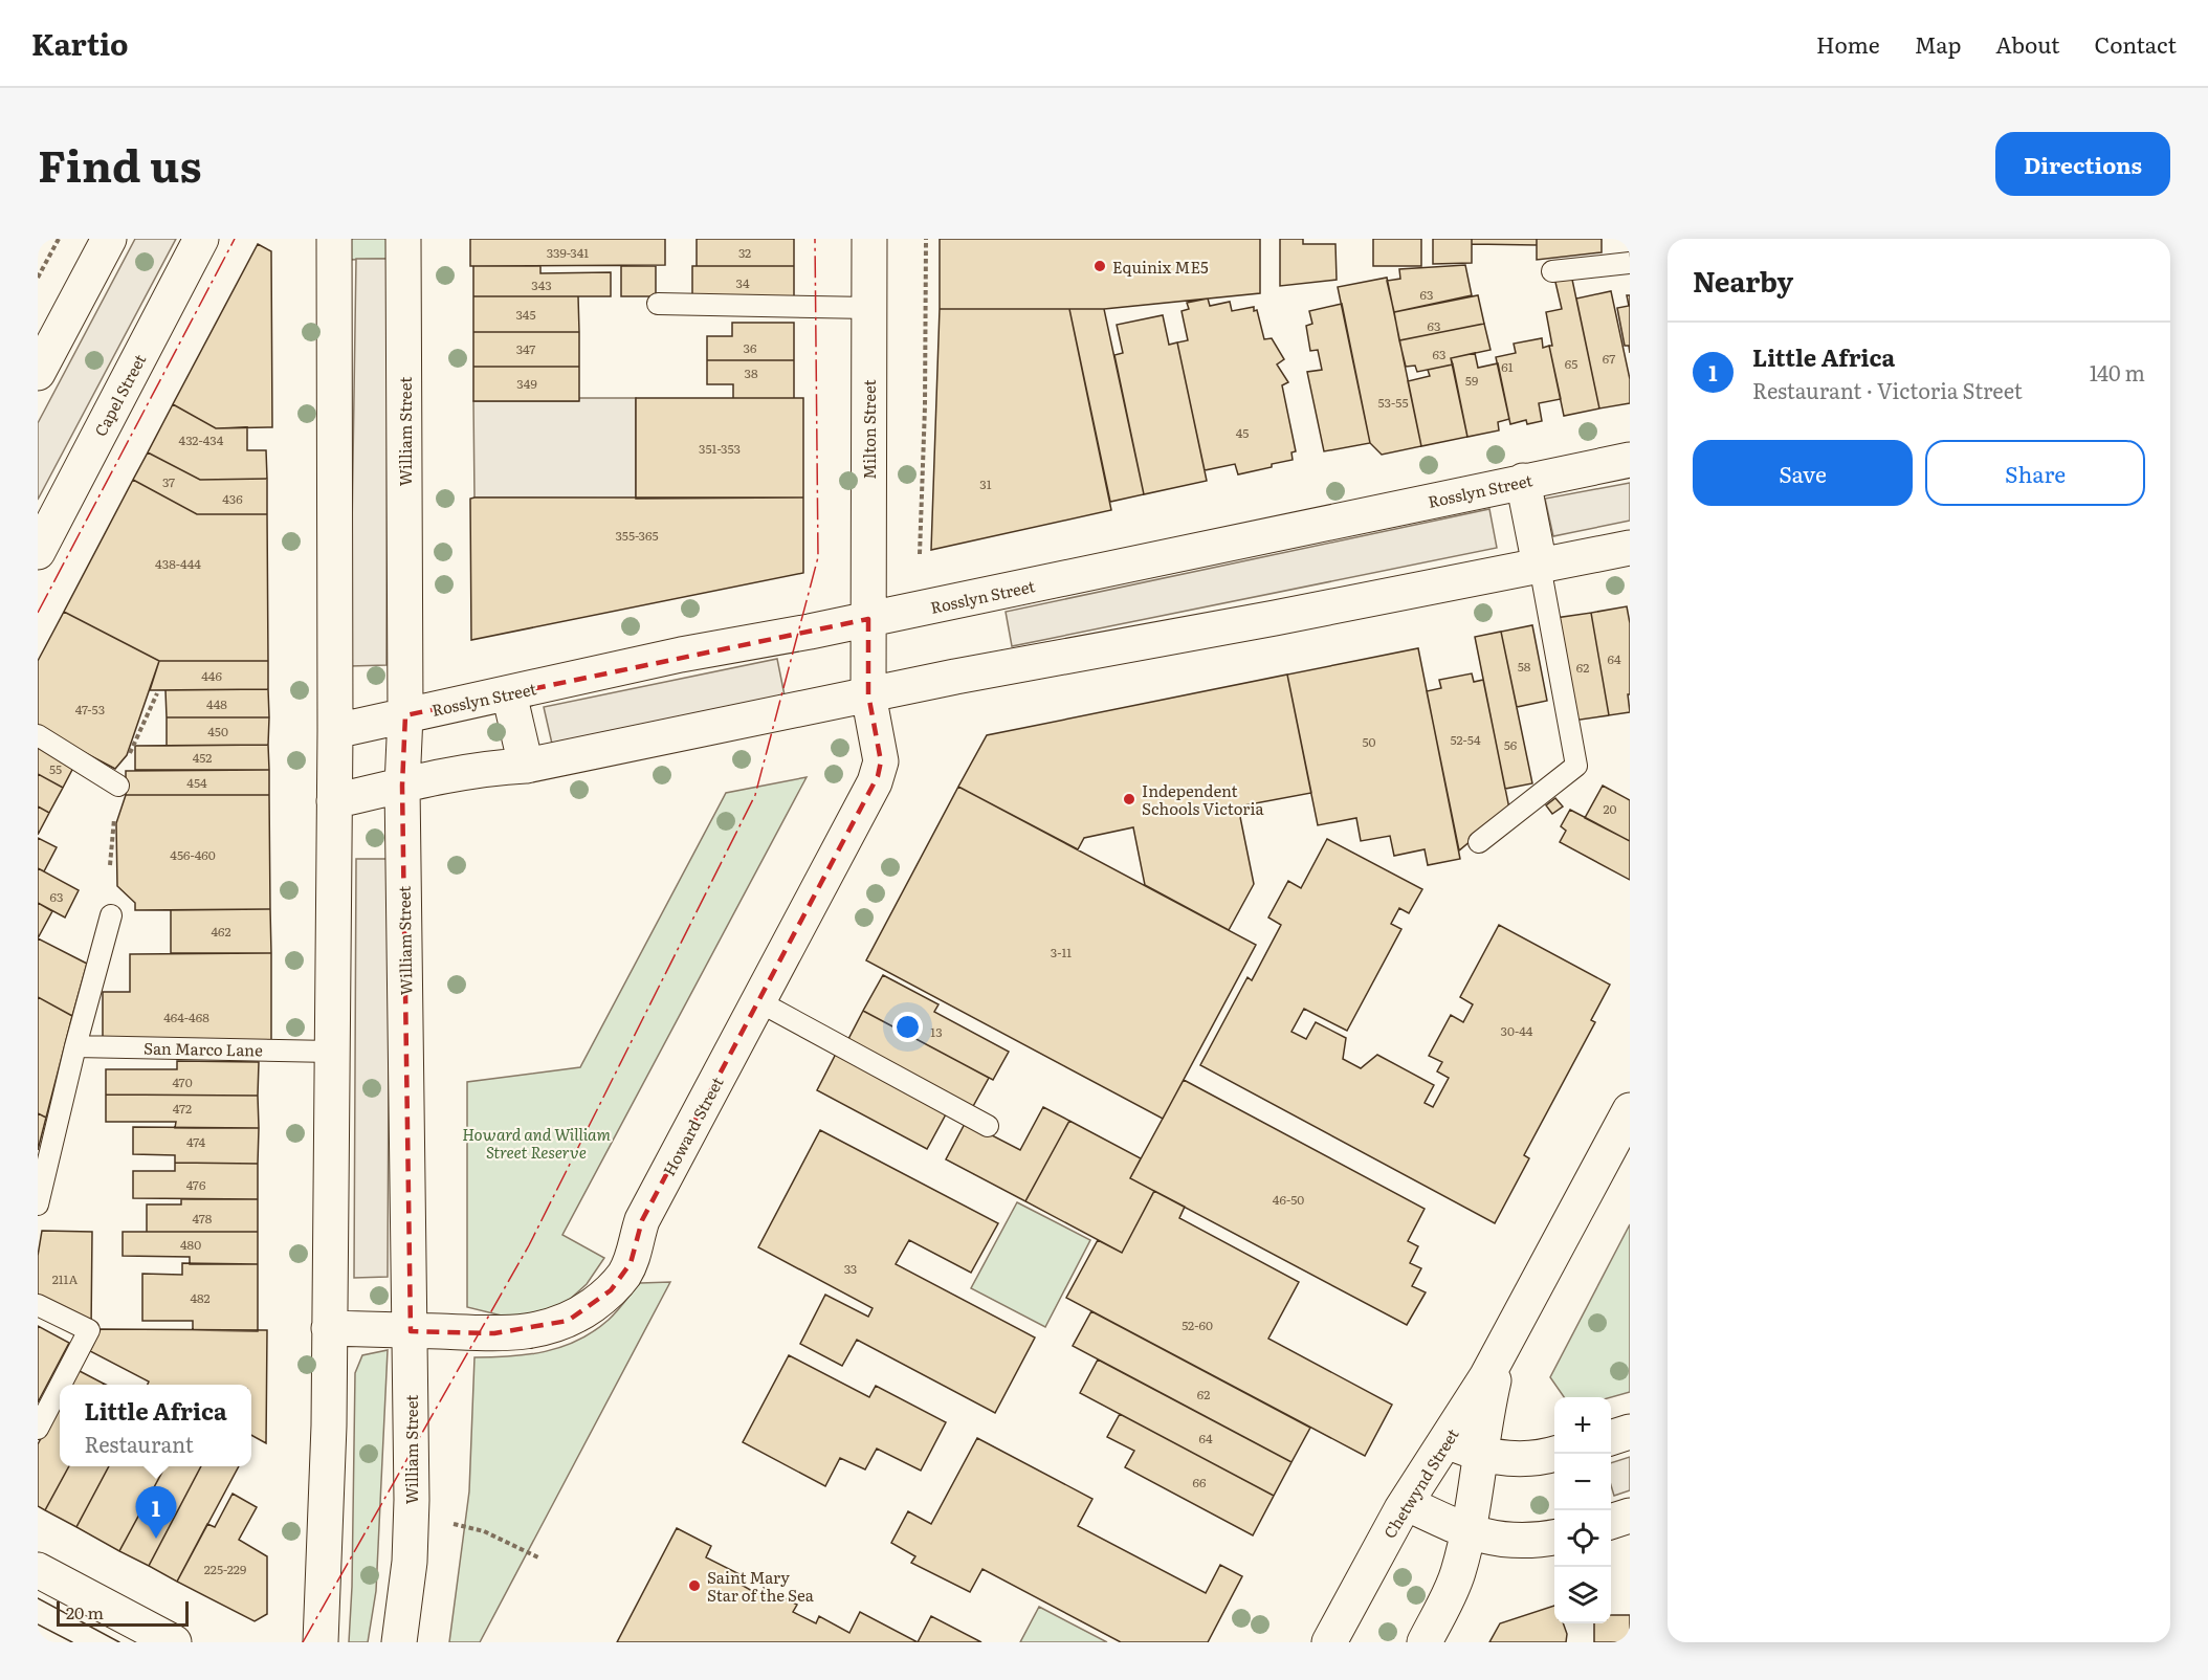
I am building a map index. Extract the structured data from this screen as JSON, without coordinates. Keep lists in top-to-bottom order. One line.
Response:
{"streets":{"street":["Capel Street","Milton Street","William Street","Rosslyn Street","Howard Street","Chetwynd Street"],"lane":["San Marco Lane"]},"crossings":[["Milton Street","Rosslyn Street"],["Milton Street","Howard Street"],["William Street","Rosslyn Street"],["William Street","Howard Street"]],"parks":["Howard and William Street Reserve"],"places":["Equinix ME5","Independent Schools Victoria","Saint Mary Star of the Sea"],"house_numbers":["339-341","32","34","343","63","345","63","36","347","63","67","65","61","38","59","349","53-55","45","432-434","351-353","37","31","436","355-365","438-444","64","58","62","446","448","47-53","450","52-54","50","56","452","55","454","20","456-460","63","462","3-11","464-468","30-44","13","470","472","474","476","46-50","478","480","33","211A","482","52-60","62","64","66","225-229"],"scale_bar":"20 m","page":{"header":"Kartio","nav":["Home","Map","About","Contact"],"title":"Find us","buttons":["Directions",["Save","Share"]],"heading":"Nearby","list":[{"mark":"1","name":"Little Africa","note":"Restaurant · Victoria Street","value":"140 m"}],"popup":["Little Africa","Restaurant"],"map_buttons":["+","−"],"pins":"1","scale":"20 m"}}
